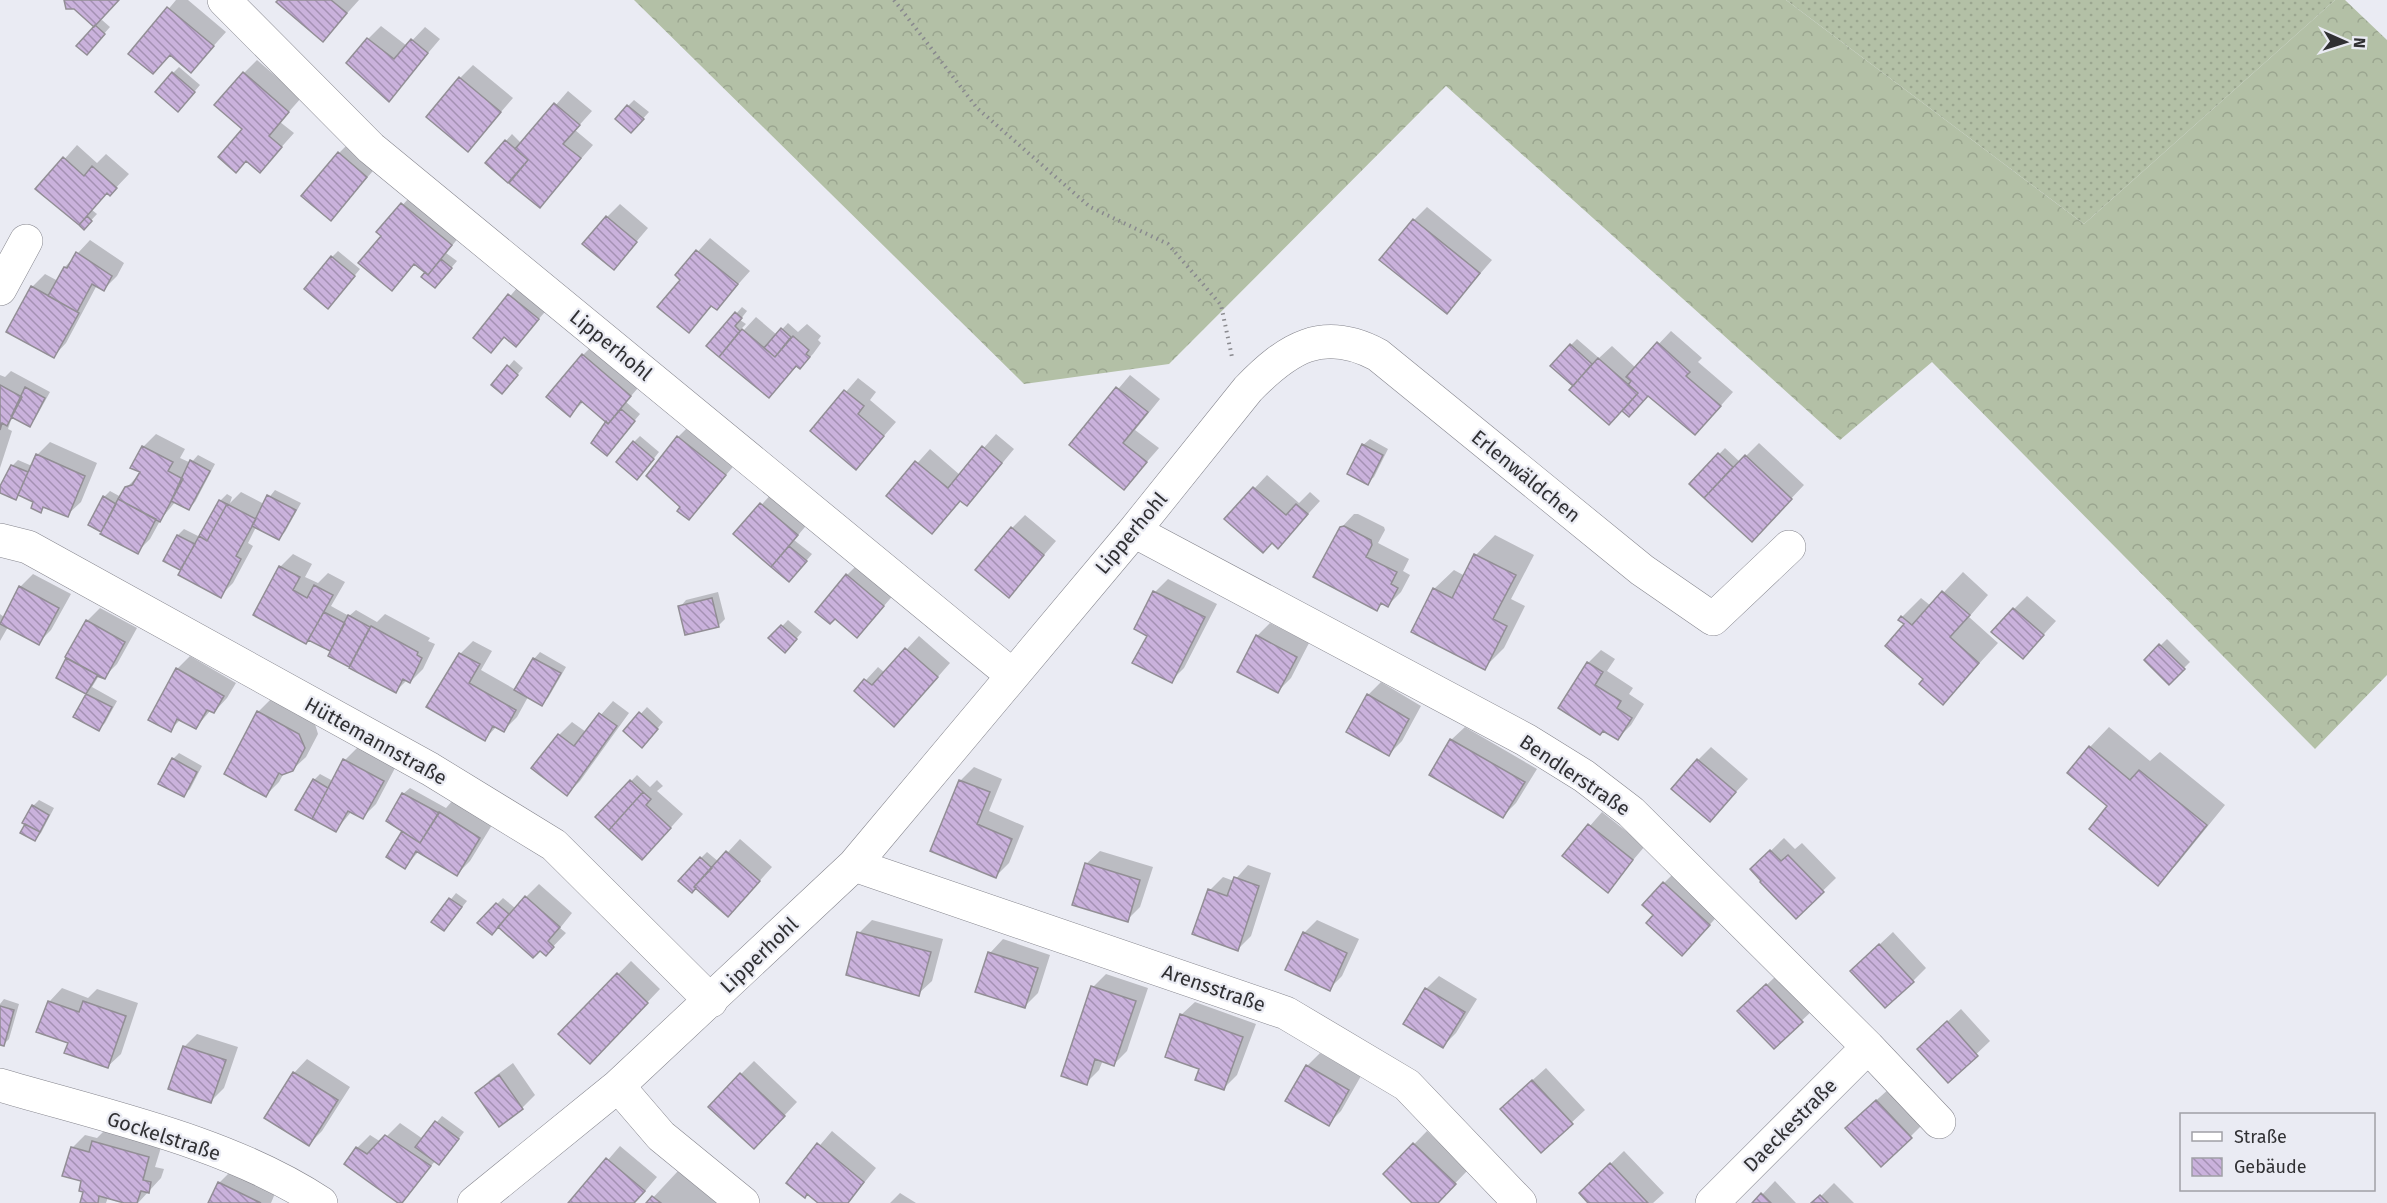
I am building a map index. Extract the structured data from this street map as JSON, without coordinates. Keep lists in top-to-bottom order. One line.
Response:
{"streets":{"street":["Lipperhohl","Erlenwäldchen","Hüttemannstraße","Bendlerstraße","Arensstraße","Daeckestraße","Gockelstraße"]},"crossings":[["Lipperhohl","Erlenwäldchen"],["Lipperhohl","Hüttemannstraße"],["Lipperhohl","Bendlerstraße"],["Lipperhohl","Arensstraße"],["Bendlerstraße","Daeckestraße"]],"legend":["Straße","Gebäude"],"north":"right"}
